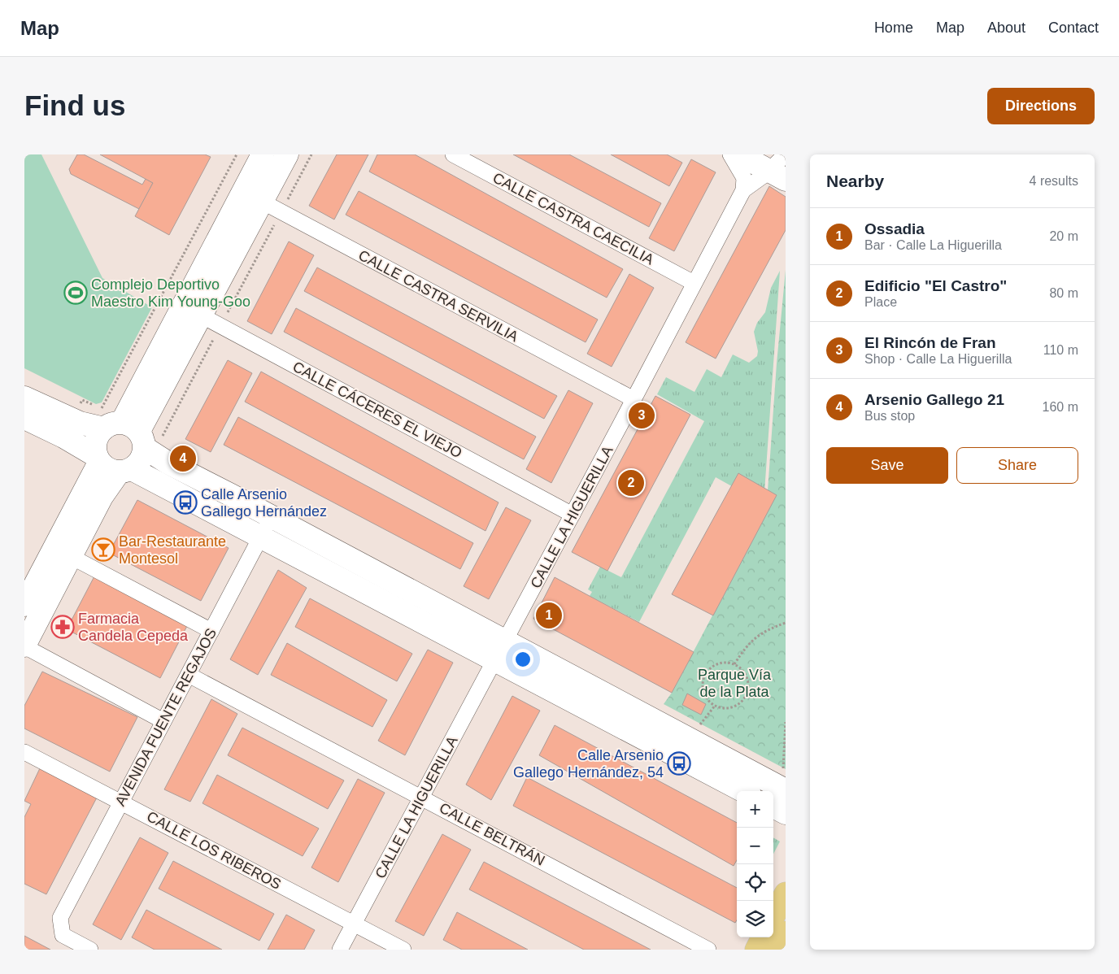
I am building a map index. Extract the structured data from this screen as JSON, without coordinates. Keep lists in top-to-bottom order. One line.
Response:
{"streets":{"street":["CALLE CASTRA CAECILIA","CALLE CASTRA SERVILIA","CALLE CÁCERES EL VIEJO","CALLE LA HIGUERILLA","AVENIDA FUENTE REGAJOS","CALLE BELTRÁN","CALLE LOS RIBEROS"]},"crossings":[["CALLE CASTRA CAECILIA","CALLE LA HIGUERILLA"],["CALLE CASTRA SERVILIA","CALLE LA HIGUERILLA"],["CALLE CÁCERES EL VIEJO","CALLE LA HIGUERILLA"],["CALLE LA HIGUERILLA","CALLE BELTRÁN"],["CALLE LA HIGUERILLA","CALLE LOS RIBEROS"],["AVENIDA FUENTE REGAJOS","CALLE BELTRÁN"],["AVENIDA FUENTE REGAJOS","CALLE LOS RIBEROS"]],"parks":["Parque Vía de la Plata"],"places":{"sports":["Complejo Deportivo Maestro Kim Young-Goo"],"bus stop":["Calle Arsenio Gallego Hernández","Calle Arsenio Gallego Hernández, 54"],"bar":["Bar-Restaurante Montesol"],"pharmacy":["Farmacia Candela Cepeda"]},"page":{"header":"Map","nav":["Home","Map","About","Contact"],"buttons":["Directions",["Save","Share"]],"title":"Find us","heading":["Nearby","4 results"],"list":[{"mark":"1","name":"Ossadia","note":"Bar · Calle La Higuerilla","value":"20 m"},{"mark":"2","name":"Edificio \"El Castro\"","note":"Place","value":"80 m"},{"mark":"3","name":"El Rincón de Fran","note":"Shop · Calle La Higuerilla","value":"110 m"},{"mark":"4","name":"Arsenio Gallego 21","note":"Bus stop","value":"160 m"}],"pins":["3","4","2","1"],"map_buttons":["+","−"]}}
